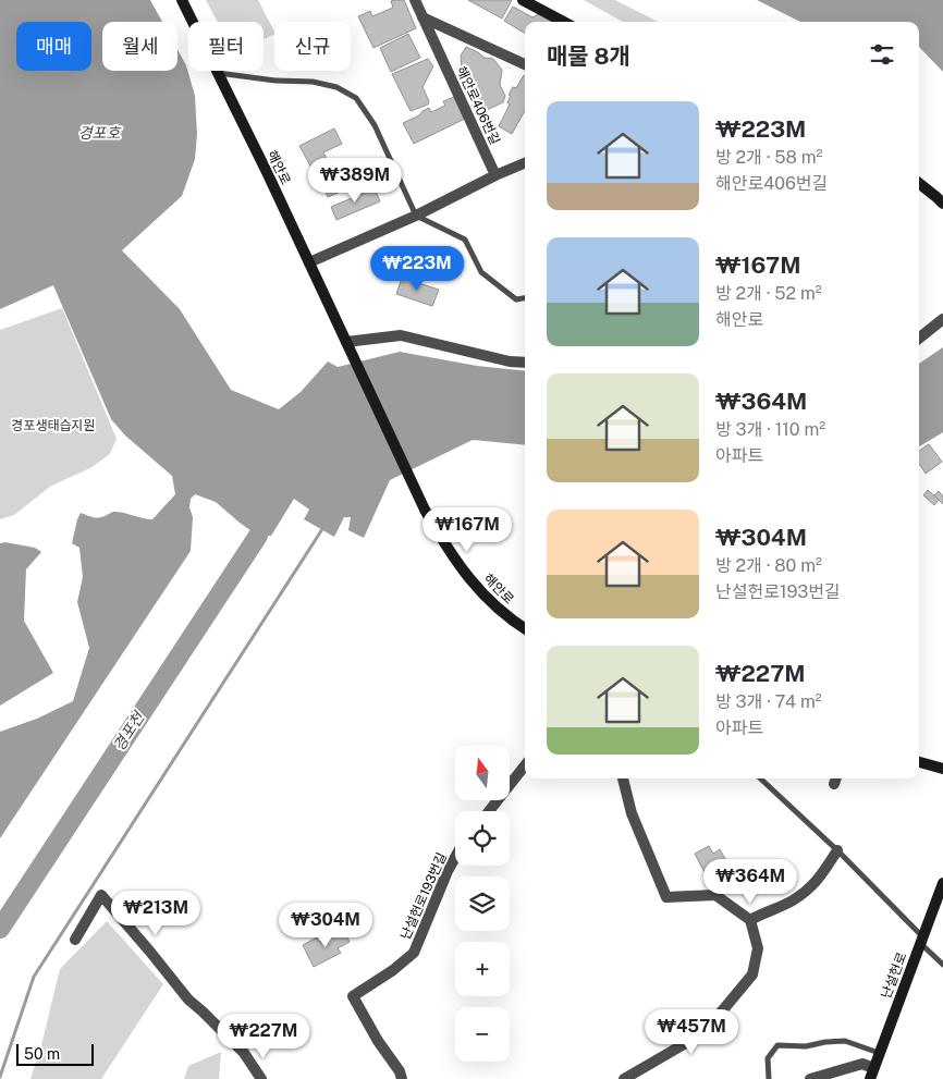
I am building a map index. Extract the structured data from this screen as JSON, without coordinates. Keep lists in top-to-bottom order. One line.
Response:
{"streets":{"street":["해안로406번길","해안로","난설헌로193번길","난설헌로"]},"water":["경포호","경포천"],"parks":["경포생태습지원"],"scale_bar":"50 m","north":"top","page":{"chip":["매매","월세","필터","신규"],"heading":"매물 8개","list":[{"name":"₩223M","note":"방 2개 · 58 m² · 해안로406번길"},{"name":"₩167M","note":"방 2개 · 52 m² · 해안로"},{"name":"₩364M","note":"방 3개 · 110 m² · 아파트"},{"name":"₩304M","note":"방 2개 · 80 m² · 난설헌로193번길"},{"name":"₩227M","note":"방 3개 · 74 m² · 아파트"}],"price":["₩389M","₩223M","₩167M","₩364M","₩213M","₩304M","₩457M","₩227M"],"map_buttons":["+","−"],"scale":"50 m"}}
